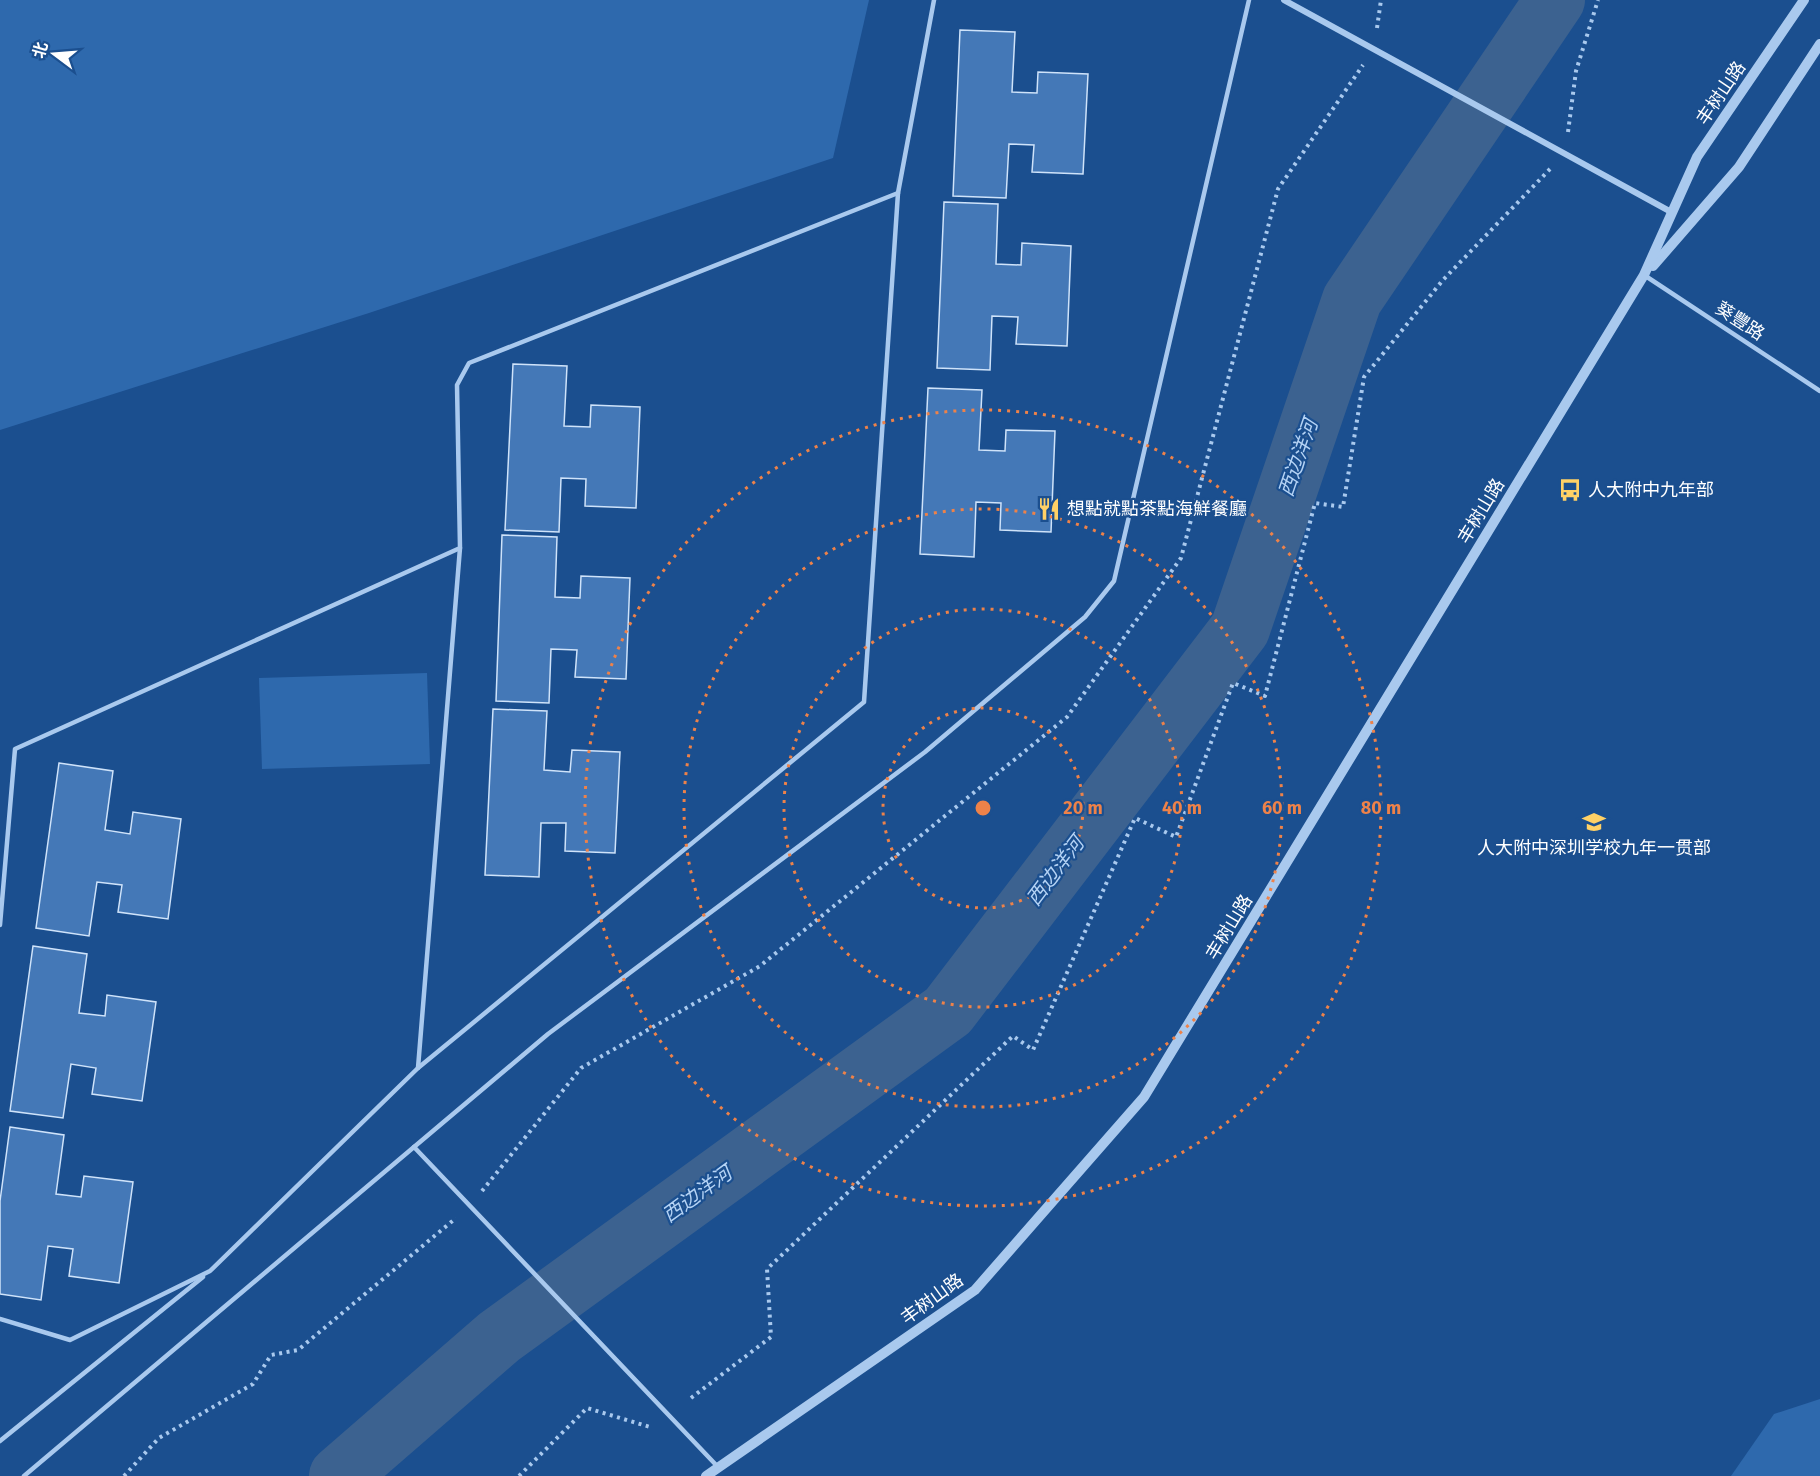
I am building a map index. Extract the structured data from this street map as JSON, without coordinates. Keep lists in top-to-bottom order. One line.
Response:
{"streets":{"street":["丰树山路"],"lane":["葵豐路"]},"crossings":[["丰树山路","葵豐路"]],"water":["西边洋河"],"places":{"bus stop":["人大附中九年部"],"restaurant":["想點就點茶點海鮮餐廳"],"school or university":["人大附中深圳学校九年一贯部"]},"north":"left","rings":["20 m","40 m","60 m","80 m"]}
